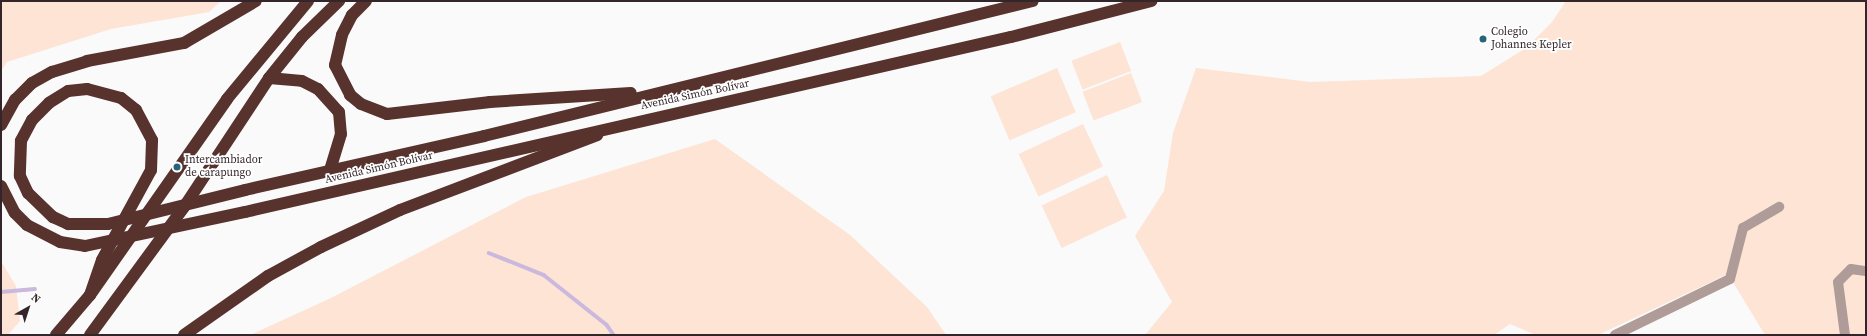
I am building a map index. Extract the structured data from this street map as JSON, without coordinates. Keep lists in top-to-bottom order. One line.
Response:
{"streets":{"highway":["Avenida Simón Bolívar"]},"places":["Colegio Johannes Kepler","Intercambiador de carapungo"],"north":"top right"}
